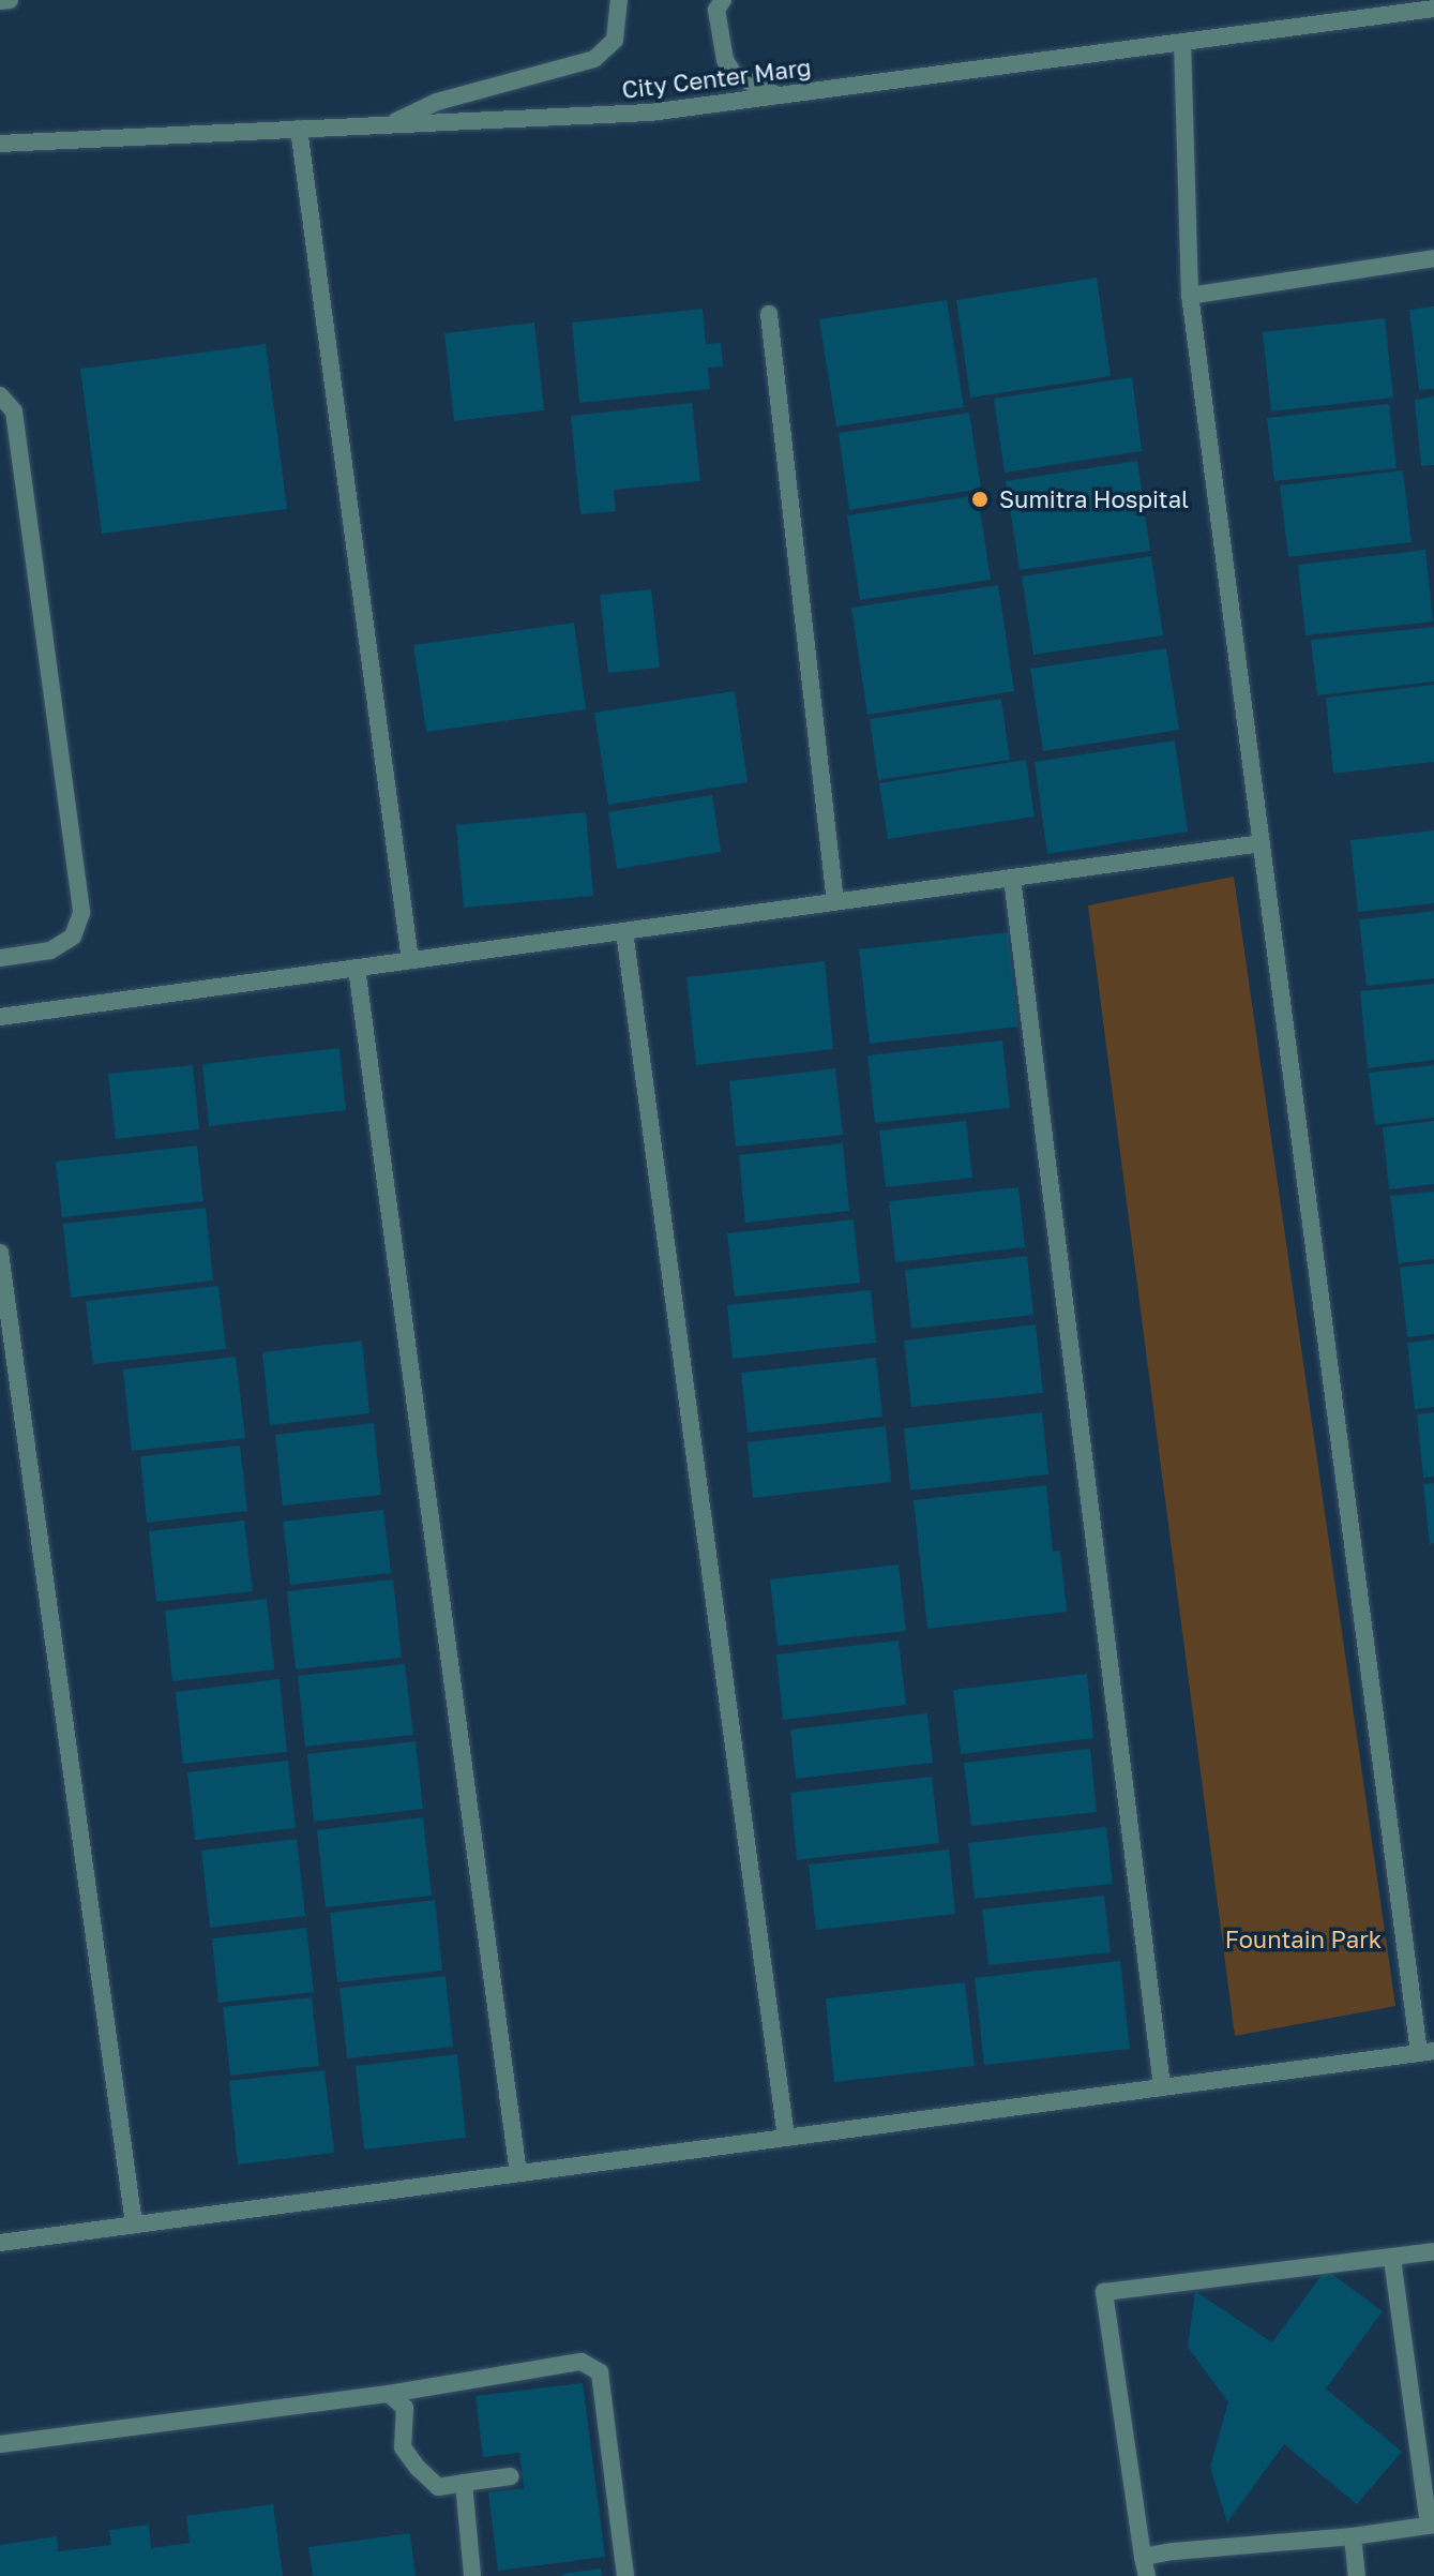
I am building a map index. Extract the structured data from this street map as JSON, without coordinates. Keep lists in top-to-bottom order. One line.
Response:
{"streets":{"street":["City Center Marg"]},"parks":["Fountain Park"],"places":["Sumitra Hospital"]}
